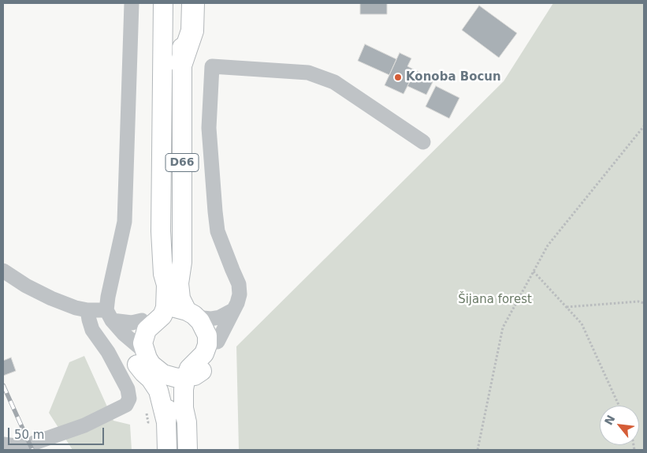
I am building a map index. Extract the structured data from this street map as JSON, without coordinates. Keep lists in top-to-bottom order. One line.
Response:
{"streets":{"main road":["D66"]},"parks":["Šijana forest"],"places":["Konoba Bocun"],"scale_bar":"50 m","north":"top left"}
